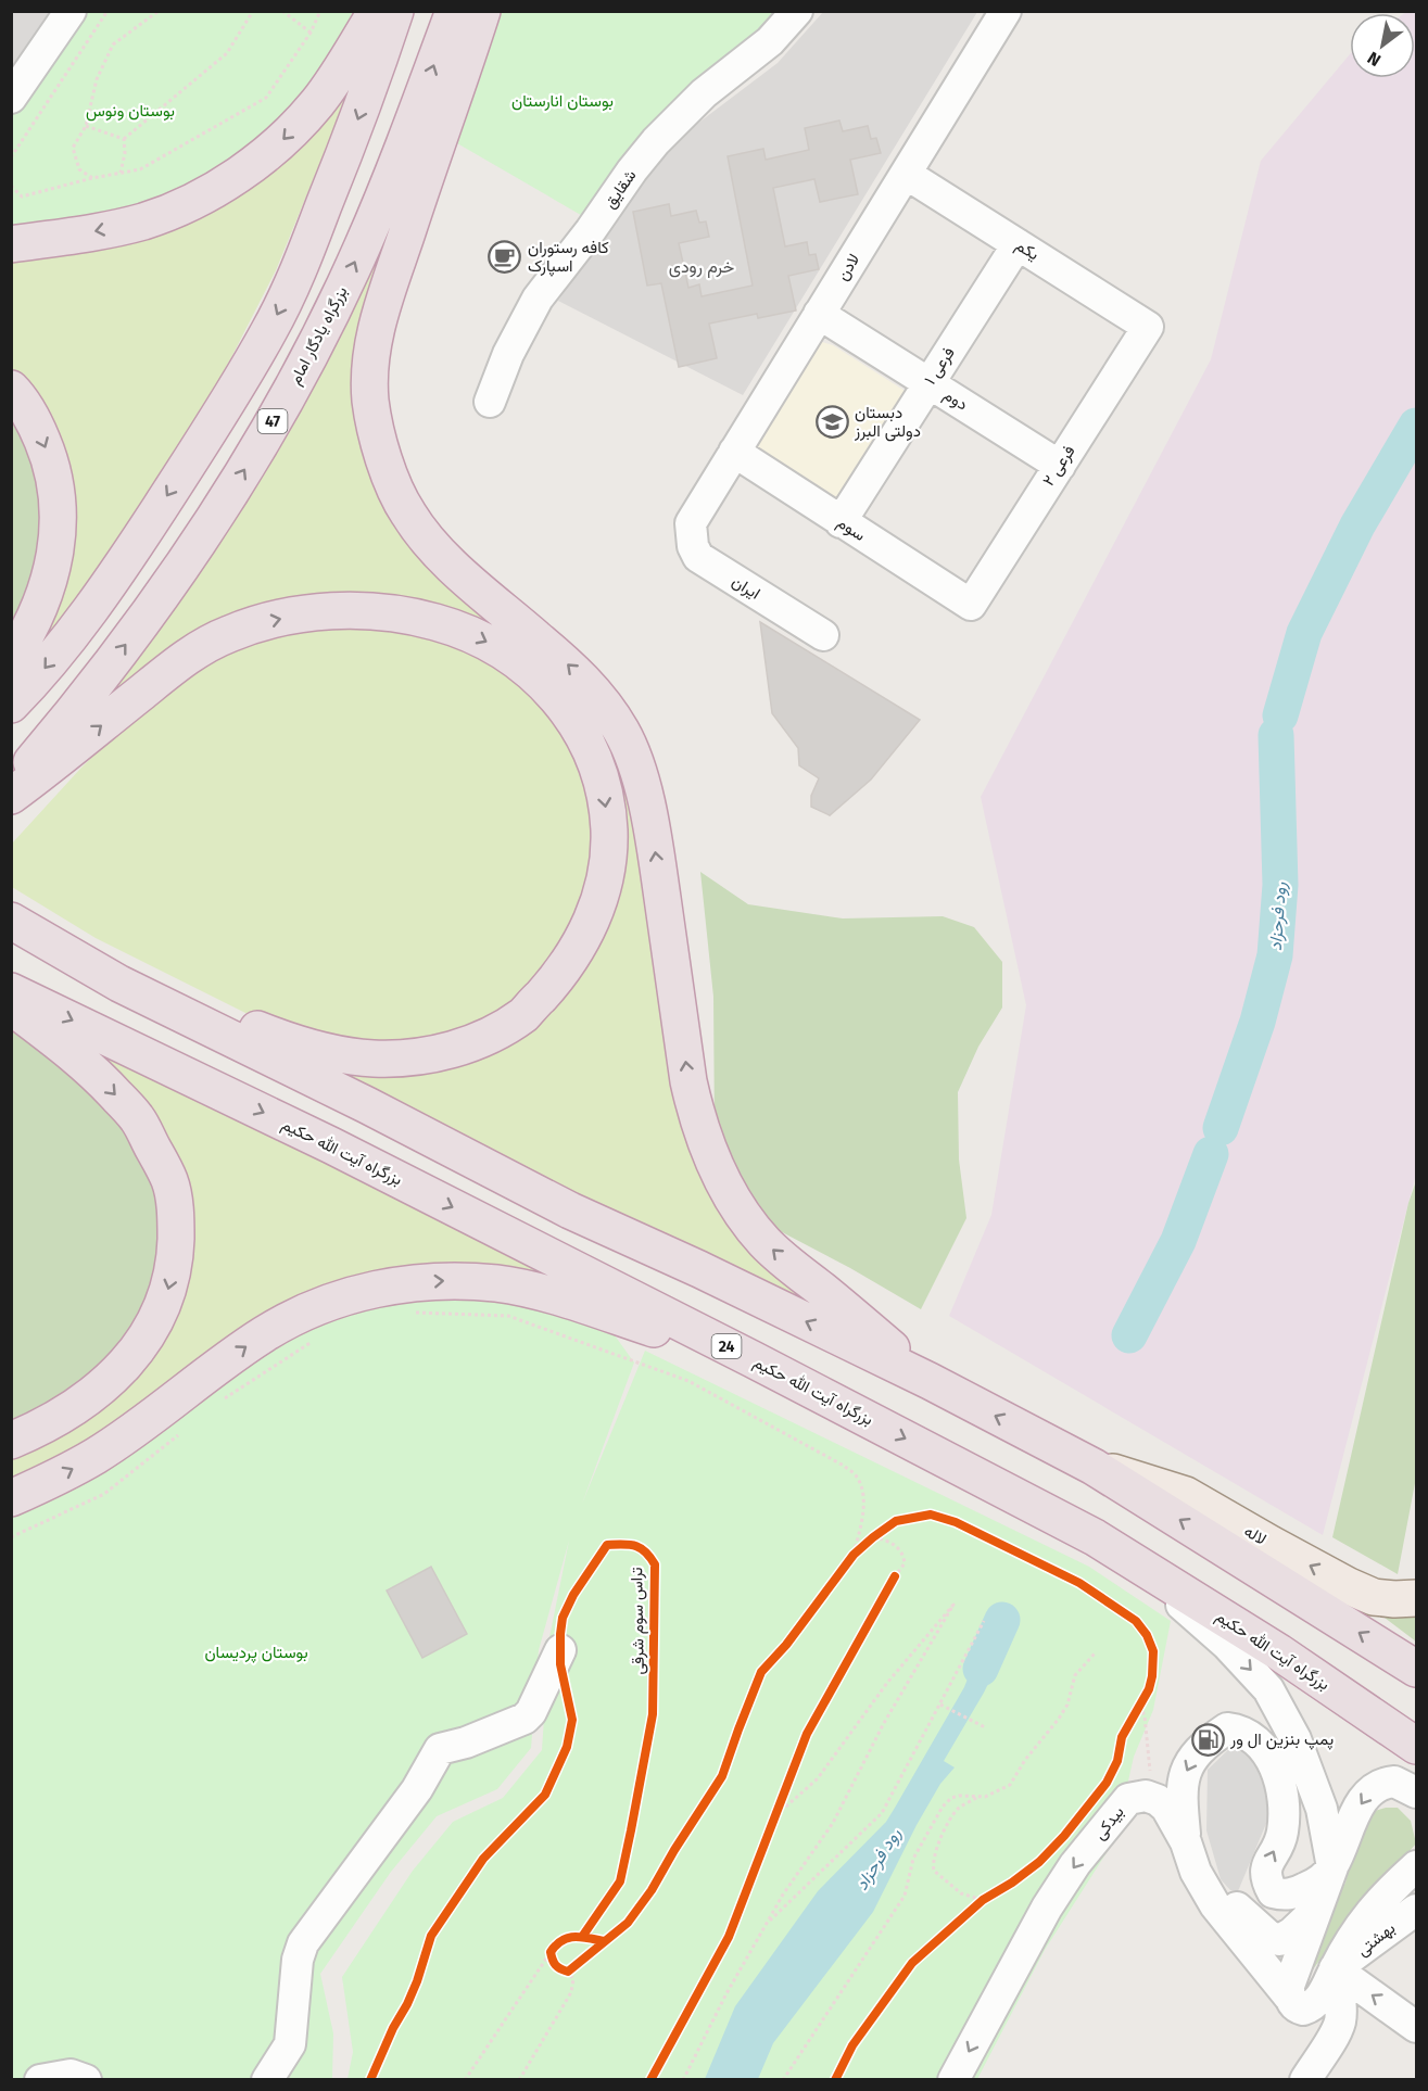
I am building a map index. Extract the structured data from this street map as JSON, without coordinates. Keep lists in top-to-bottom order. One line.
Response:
{"streets":{"highway":["بزرگراه یادگار امام","47","بزرگراه آیت الله حکیم","24"],"main road":["لاله"],"street":["شقایق","یکم","لادن","فرعی ۱","دوم","فرعی ۲","سوم","ایران","بیدکی","بهشتی"],"cycle path":["تراس سوم شرقی"]},"crossings":[["یکم","لادن"],["یکم","فرعی ۱"],["یکم","فرعی ۲"],["لادن","دوم"],["لادن","سوم"],["لادن","ایران"],["فرعی ۱","دوم"],["فرعی ۱","سوم"],["دوم","فرعی ۲"],["فرعی ۲","سوم"]],"one_way":["لاله","بیدکی"],"districts":["خرم رودی"],"water":["رود فرحزاد"],"parks":["بوستان انارستان","بوستان ونوس","بوستان پردیسان"],"places":{"cafe":["کافه رستوران اسپارک"],"school or university":["دبستان دولتی البرز"],"fuel station":["پمپ بنزین ال ور"]},"north":"bottom left"}
